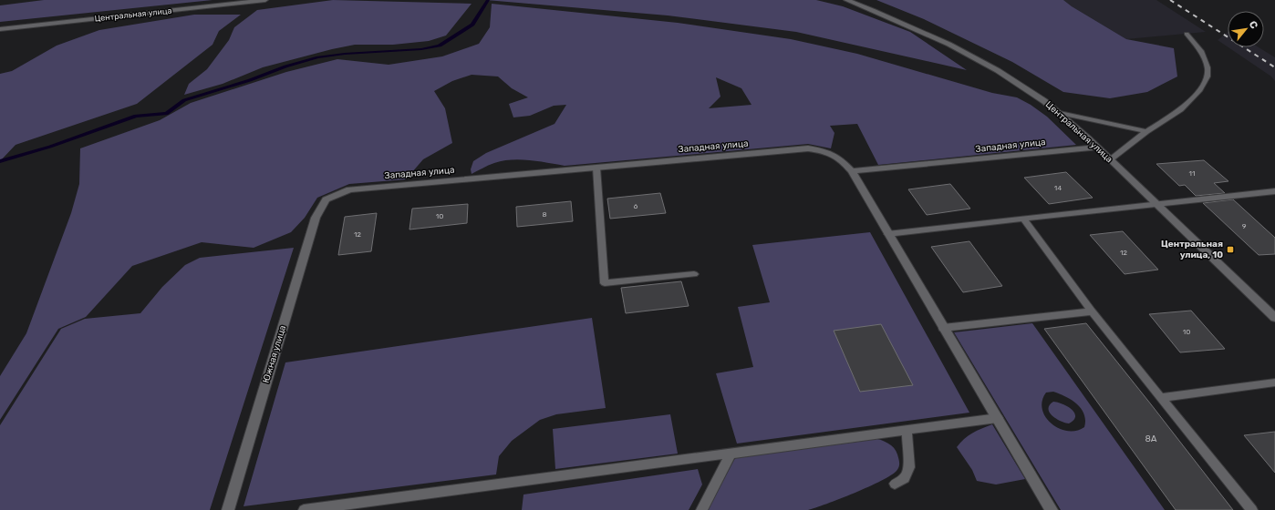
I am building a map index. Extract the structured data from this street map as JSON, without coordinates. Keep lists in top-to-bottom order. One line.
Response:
{"streets":{"street":["Центральная улица","Западная улица","Южная улица"]},"crossings":[["Центральная улица","Западная улица"],["Западная улица","Южная улица"]],"places":{"transit":["Центральная улица, 10"]},"house_numbers":["11","14","6","8","10","9","12","12","10","8А"],"north":"top right"}
